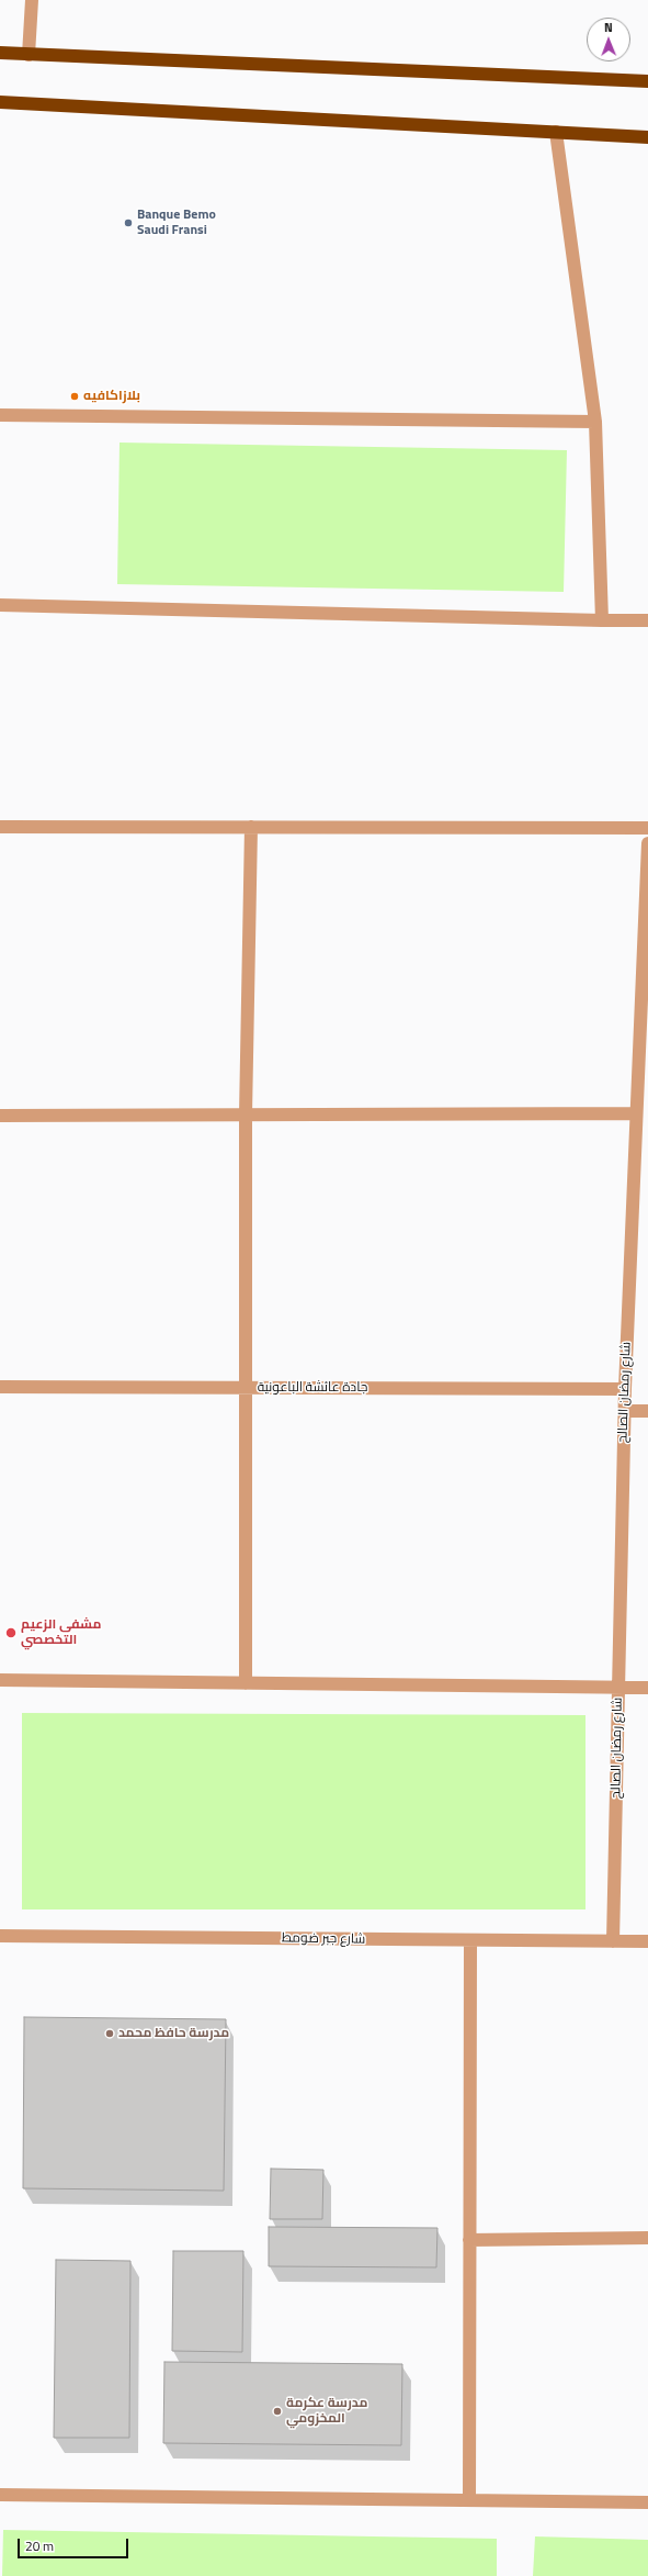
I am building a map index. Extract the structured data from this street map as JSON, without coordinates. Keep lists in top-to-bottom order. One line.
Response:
{"streets":{"street":["جادة عائشة الباعونية","شارع رمضان الصالح","شارع جبر ضومط"]},"crossings":[["جادة عائشة الباعونية","شارع رمضان الصالح"],["شارع رمضان الصالح","شارع جبر ضومط"]],"places":["Banque Bemo Saudi Fransi","بلازاكافيه","مشفى الزعيم التخصصي","مدرسة حافظ محمد","مدرسة عكرمة المخزومي"],"scale_bar":"20 m","north":"top"}
